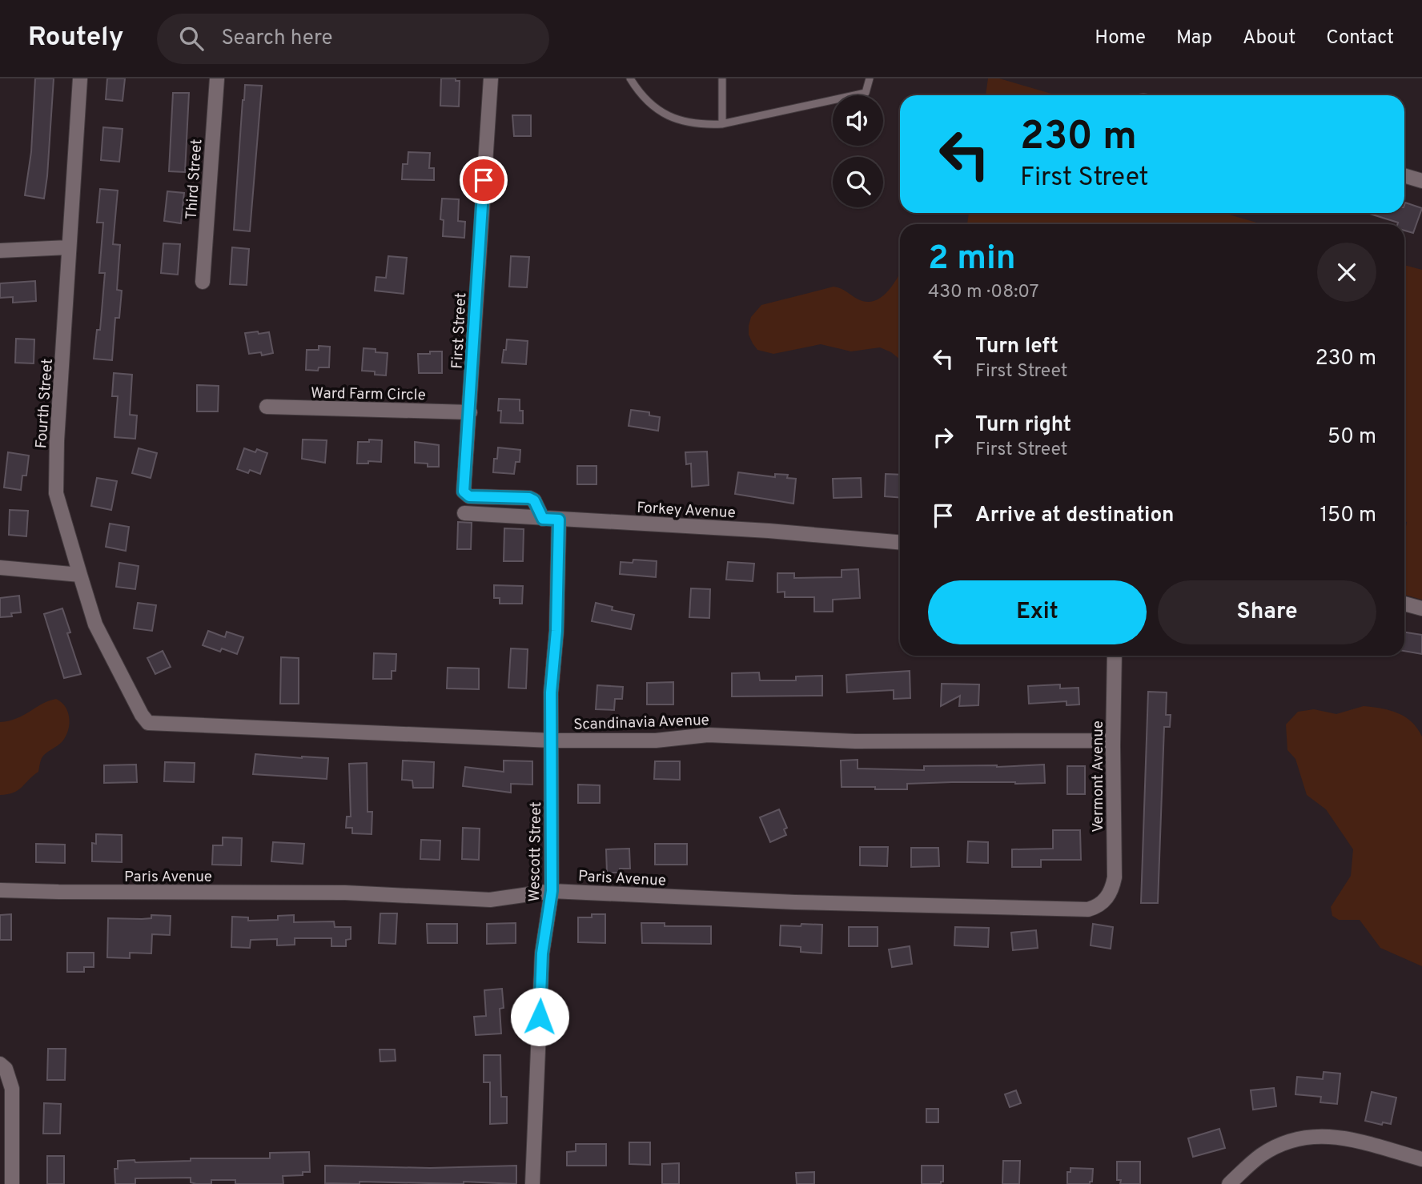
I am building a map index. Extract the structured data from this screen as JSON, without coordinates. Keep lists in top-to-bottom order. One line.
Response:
{"streets":{"street":["Third Street","First Street","Ward Farm Circle","Fourth Street","Forkey Avenue","Scandinavia Avenue","Vermont Avenue","Wescott Street","Paris Avenue"]},"crossings":[["First Street","Ward Farm Circle"],["First Street","Forkey Avenue"],["Fourth Street","Scandinavia Avenue"],["Forkey Avenue","Wescott Street"],["Scandinavia Avenue","Vermont Avenue"],["Scandinavia Avenue","Wescott Street"],["Vermont Avenue","Paris Avenue"],["Wescott Street","Paris Avenue"]],"page":{"header":"Routely","search":"Search here","nav":["Home","Map","About","Contact"],"turn":["230 m","First Street"],"heading":["2 min","430 m · 08:07"],"list":[{"name":"Turn left","note":"First Street","value":"230 m"},{"name":"Turn right","note":"First Street","value":"50 m"},{"name":"Arrive at destination","value":"150 m"}],"buttons":["Exit","Share"]}}
